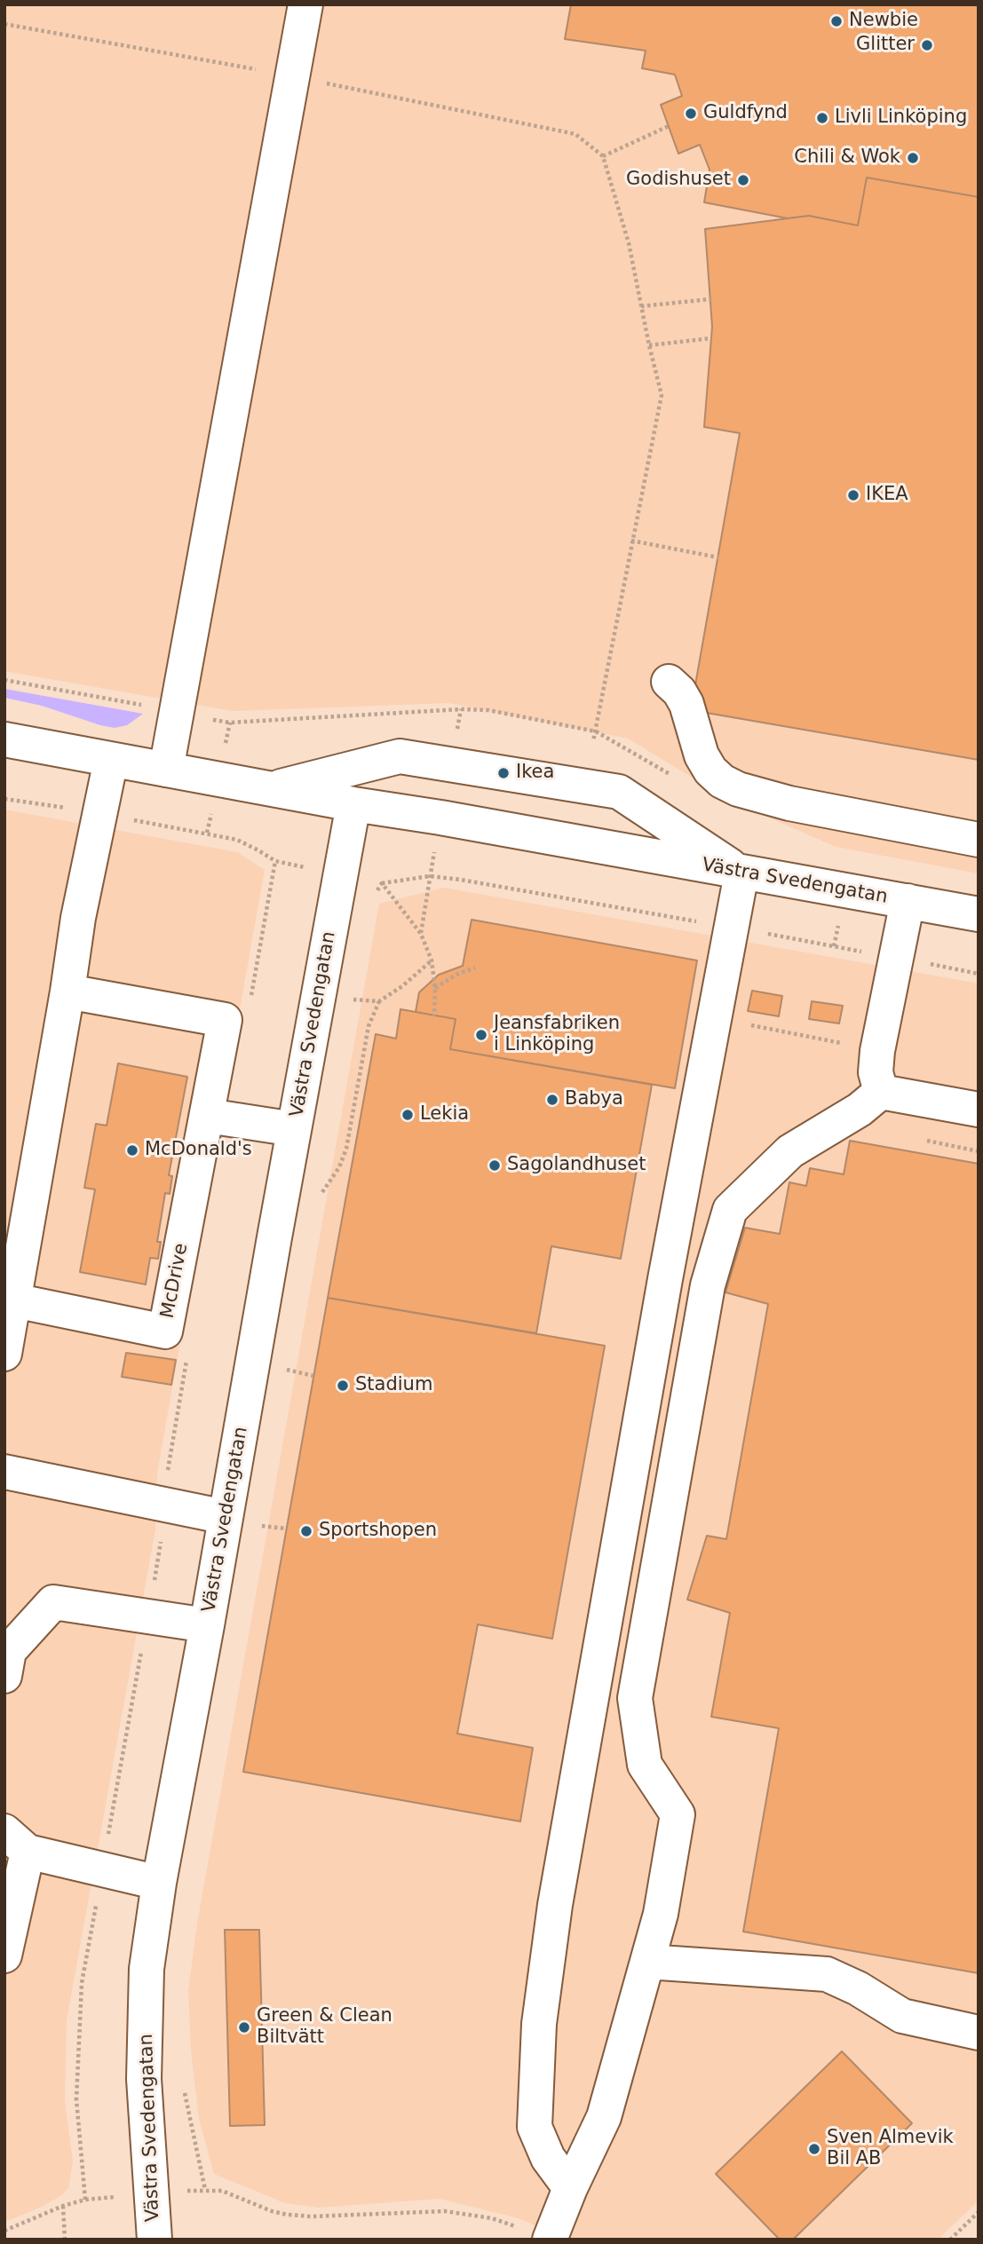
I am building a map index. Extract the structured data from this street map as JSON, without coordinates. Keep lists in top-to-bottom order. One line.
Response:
{"streets":{"street":["Västra Svedengatan","McDrive"]},"places":["Newbie","Glitter","Guldfynd","Livli Linköping","Chili & Wok","Godishuset","IKEA","Ikea","Jeansfabriken i Linköping","Babya","Lekia","McDonald's","Sagolandhuset","Stadium","Sportshopen","Green & Clean Biltvätt","Sven Almevik Bil AB"]}
